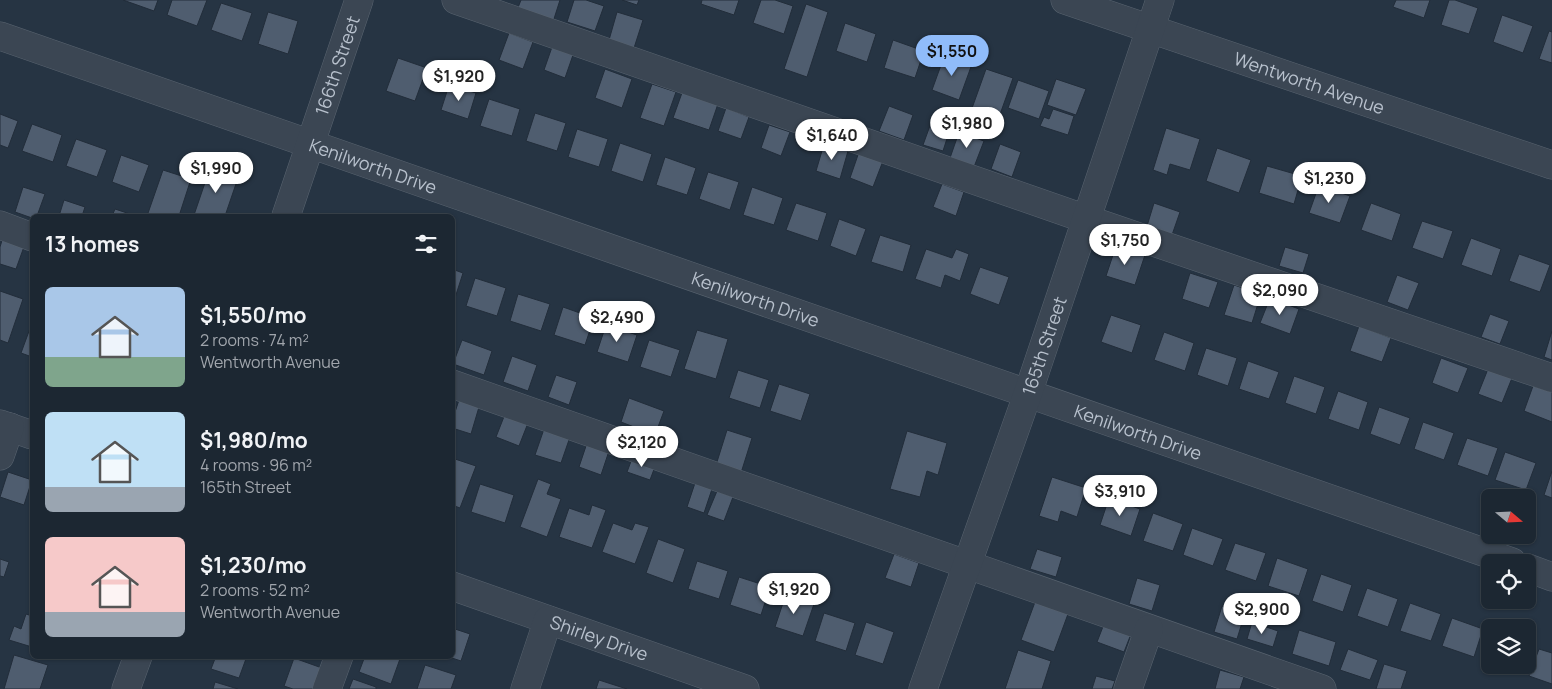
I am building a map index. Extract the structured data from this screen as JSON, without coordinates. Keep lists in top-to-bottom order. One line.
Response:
{"streets":{"street":["166th Street","Wentworth Avenue","Kenilworth Drive","165th Street","Shirley Drive"]},"crossings":[["166th Street","Kenilworth Drive"],["Wentworth Avenue","165th Street"],["Kenilworth Drive","165th Street"]],"north":"right","page":{"price":["$1,550","$1,920","$1,980","$1,640","$1,990","$1,230","$1,750","$2,090","$2,490","$2,120","$3,910","$1,920","$2,900"],"heading":"13 homes","list":[{"name":"$1,550/mo","note":"2 rooms · 74 m² · Wentworth Avenue"},{"name":"$1,980/mo","note":"4 rooms · 96 m² · 165th Street"},{"name":"$1,230/mo","note":"2 rooms · 52 m² · Wentworth Avenue"}]}}
